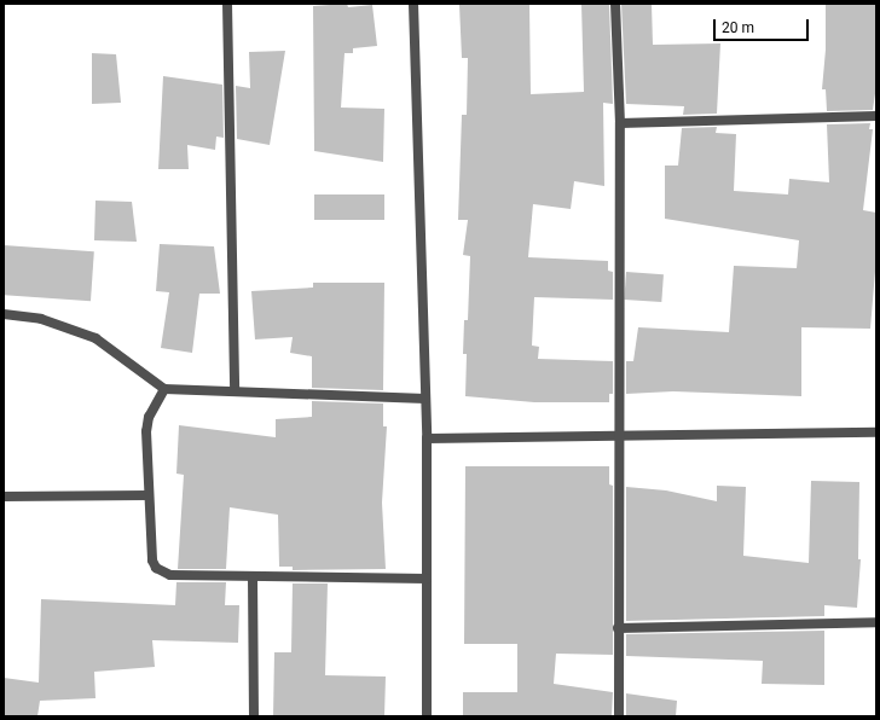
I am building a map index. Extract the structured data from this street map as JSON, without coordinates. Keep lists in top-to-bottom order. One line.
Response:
{"scale_bar":"20 m"}
